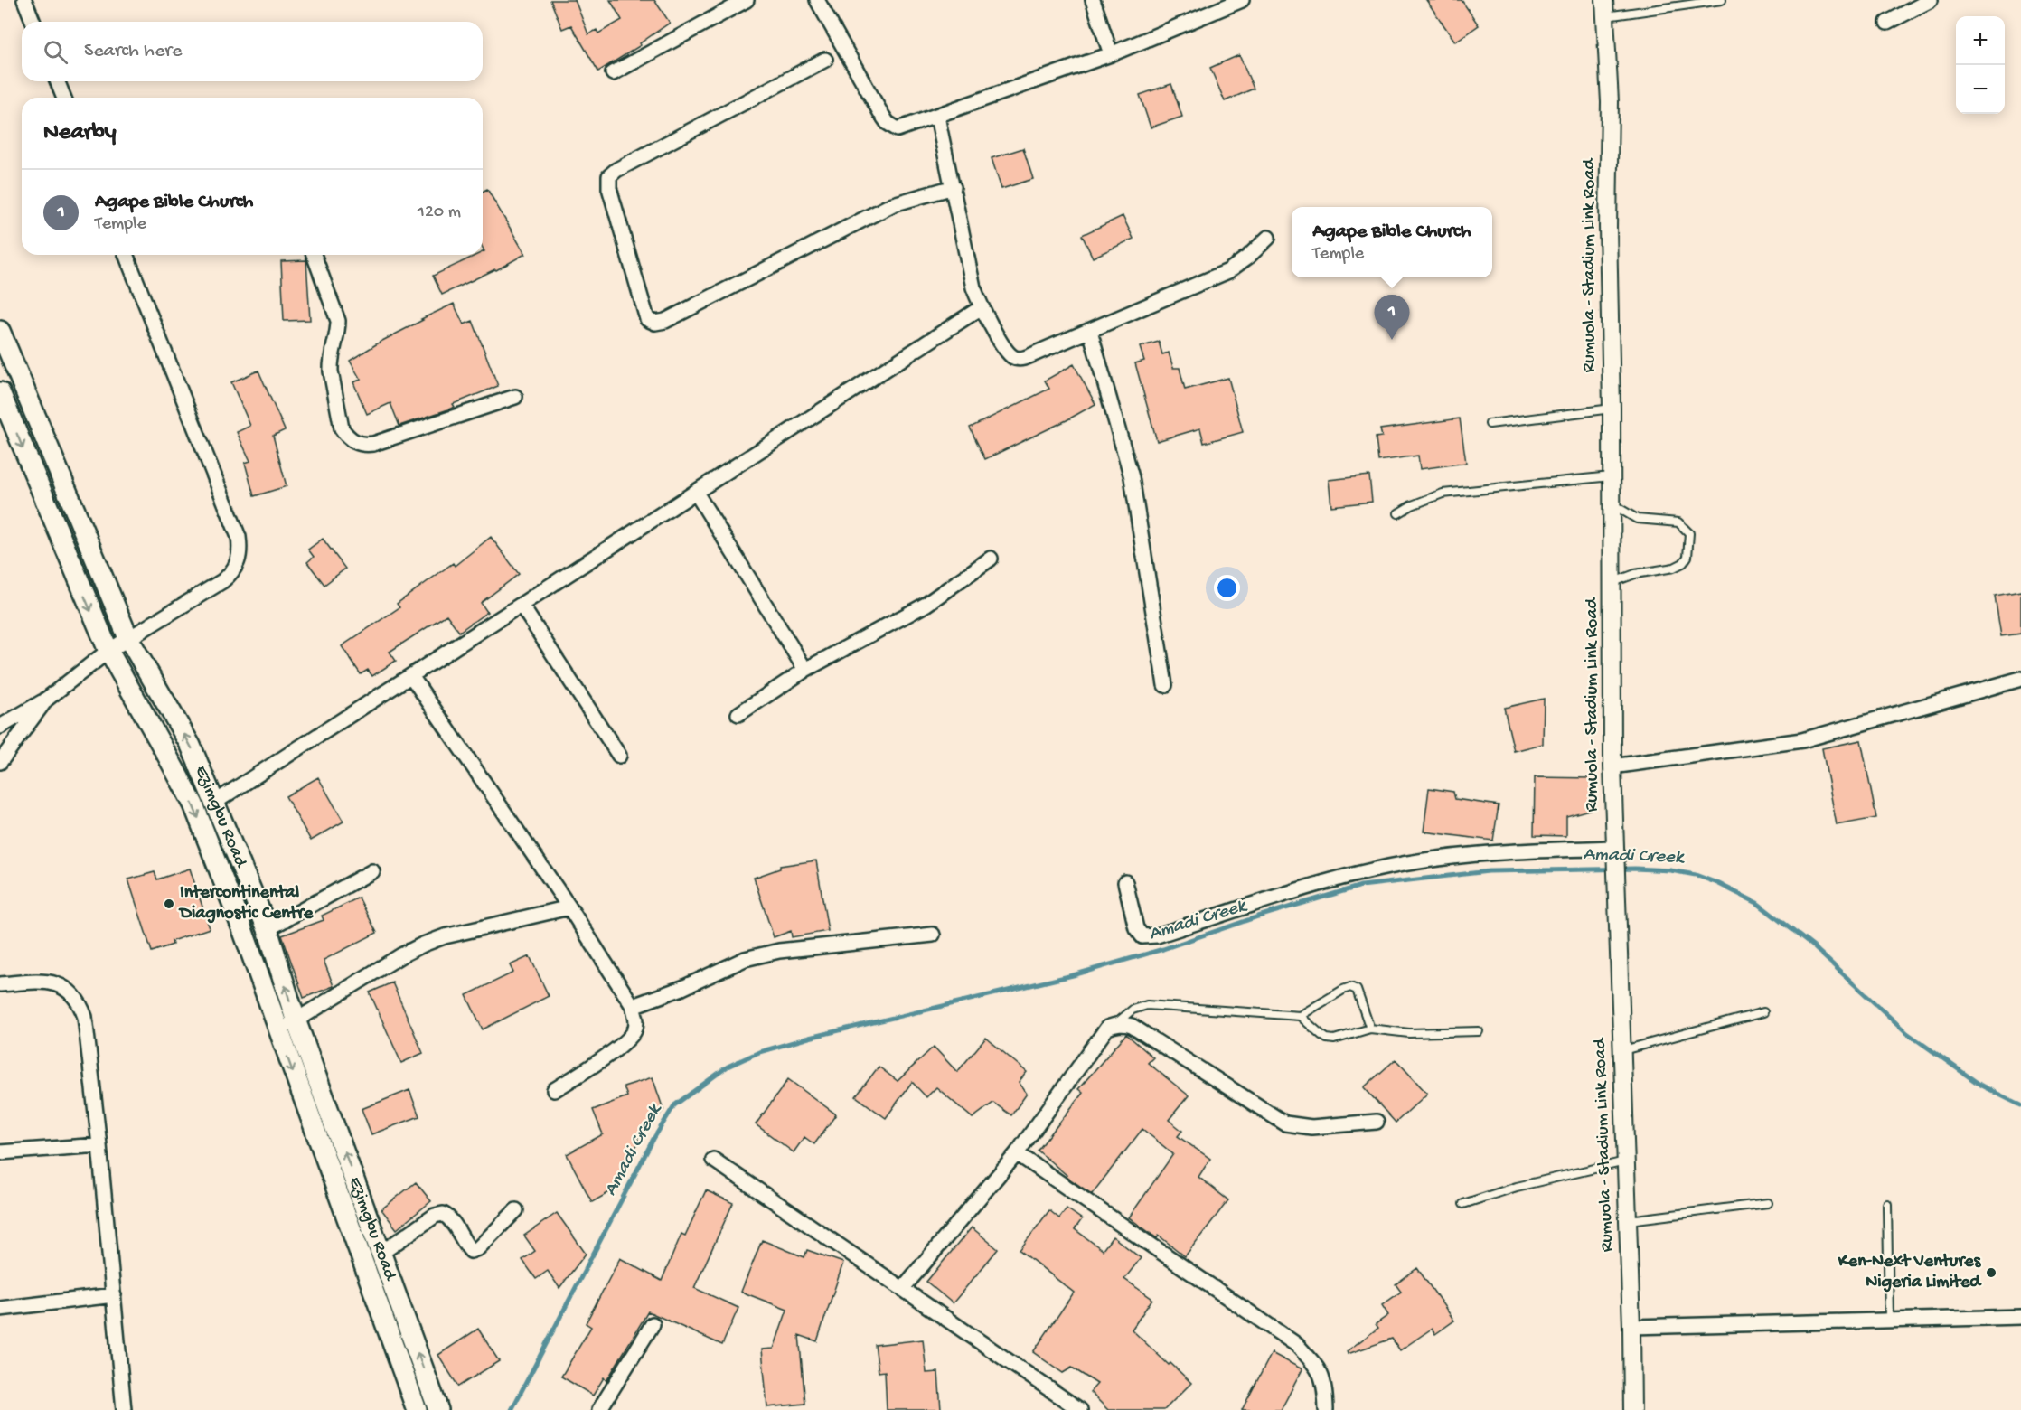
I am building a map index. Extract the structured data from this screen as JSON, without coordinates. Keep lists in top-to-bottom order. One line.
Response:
{"streets":{"main road":["Ezimgbu Road"],"street":["Rumuola - Stadium Link Road"]},"water":["Amadi Creek"],"places":["Intercontinental Diagnostic Centre","Ken-Next Ventures Nigeria Limited"],"page":{"map_buttons":["+","−"],"search":"Search here","heading":"Nearby","list":[{"mark":"1","name":"Agape Bible Church","note":"Temple","value":"120 m"}],"popup":["Agape Bible Church","Temple"],"pins":"1"}}
